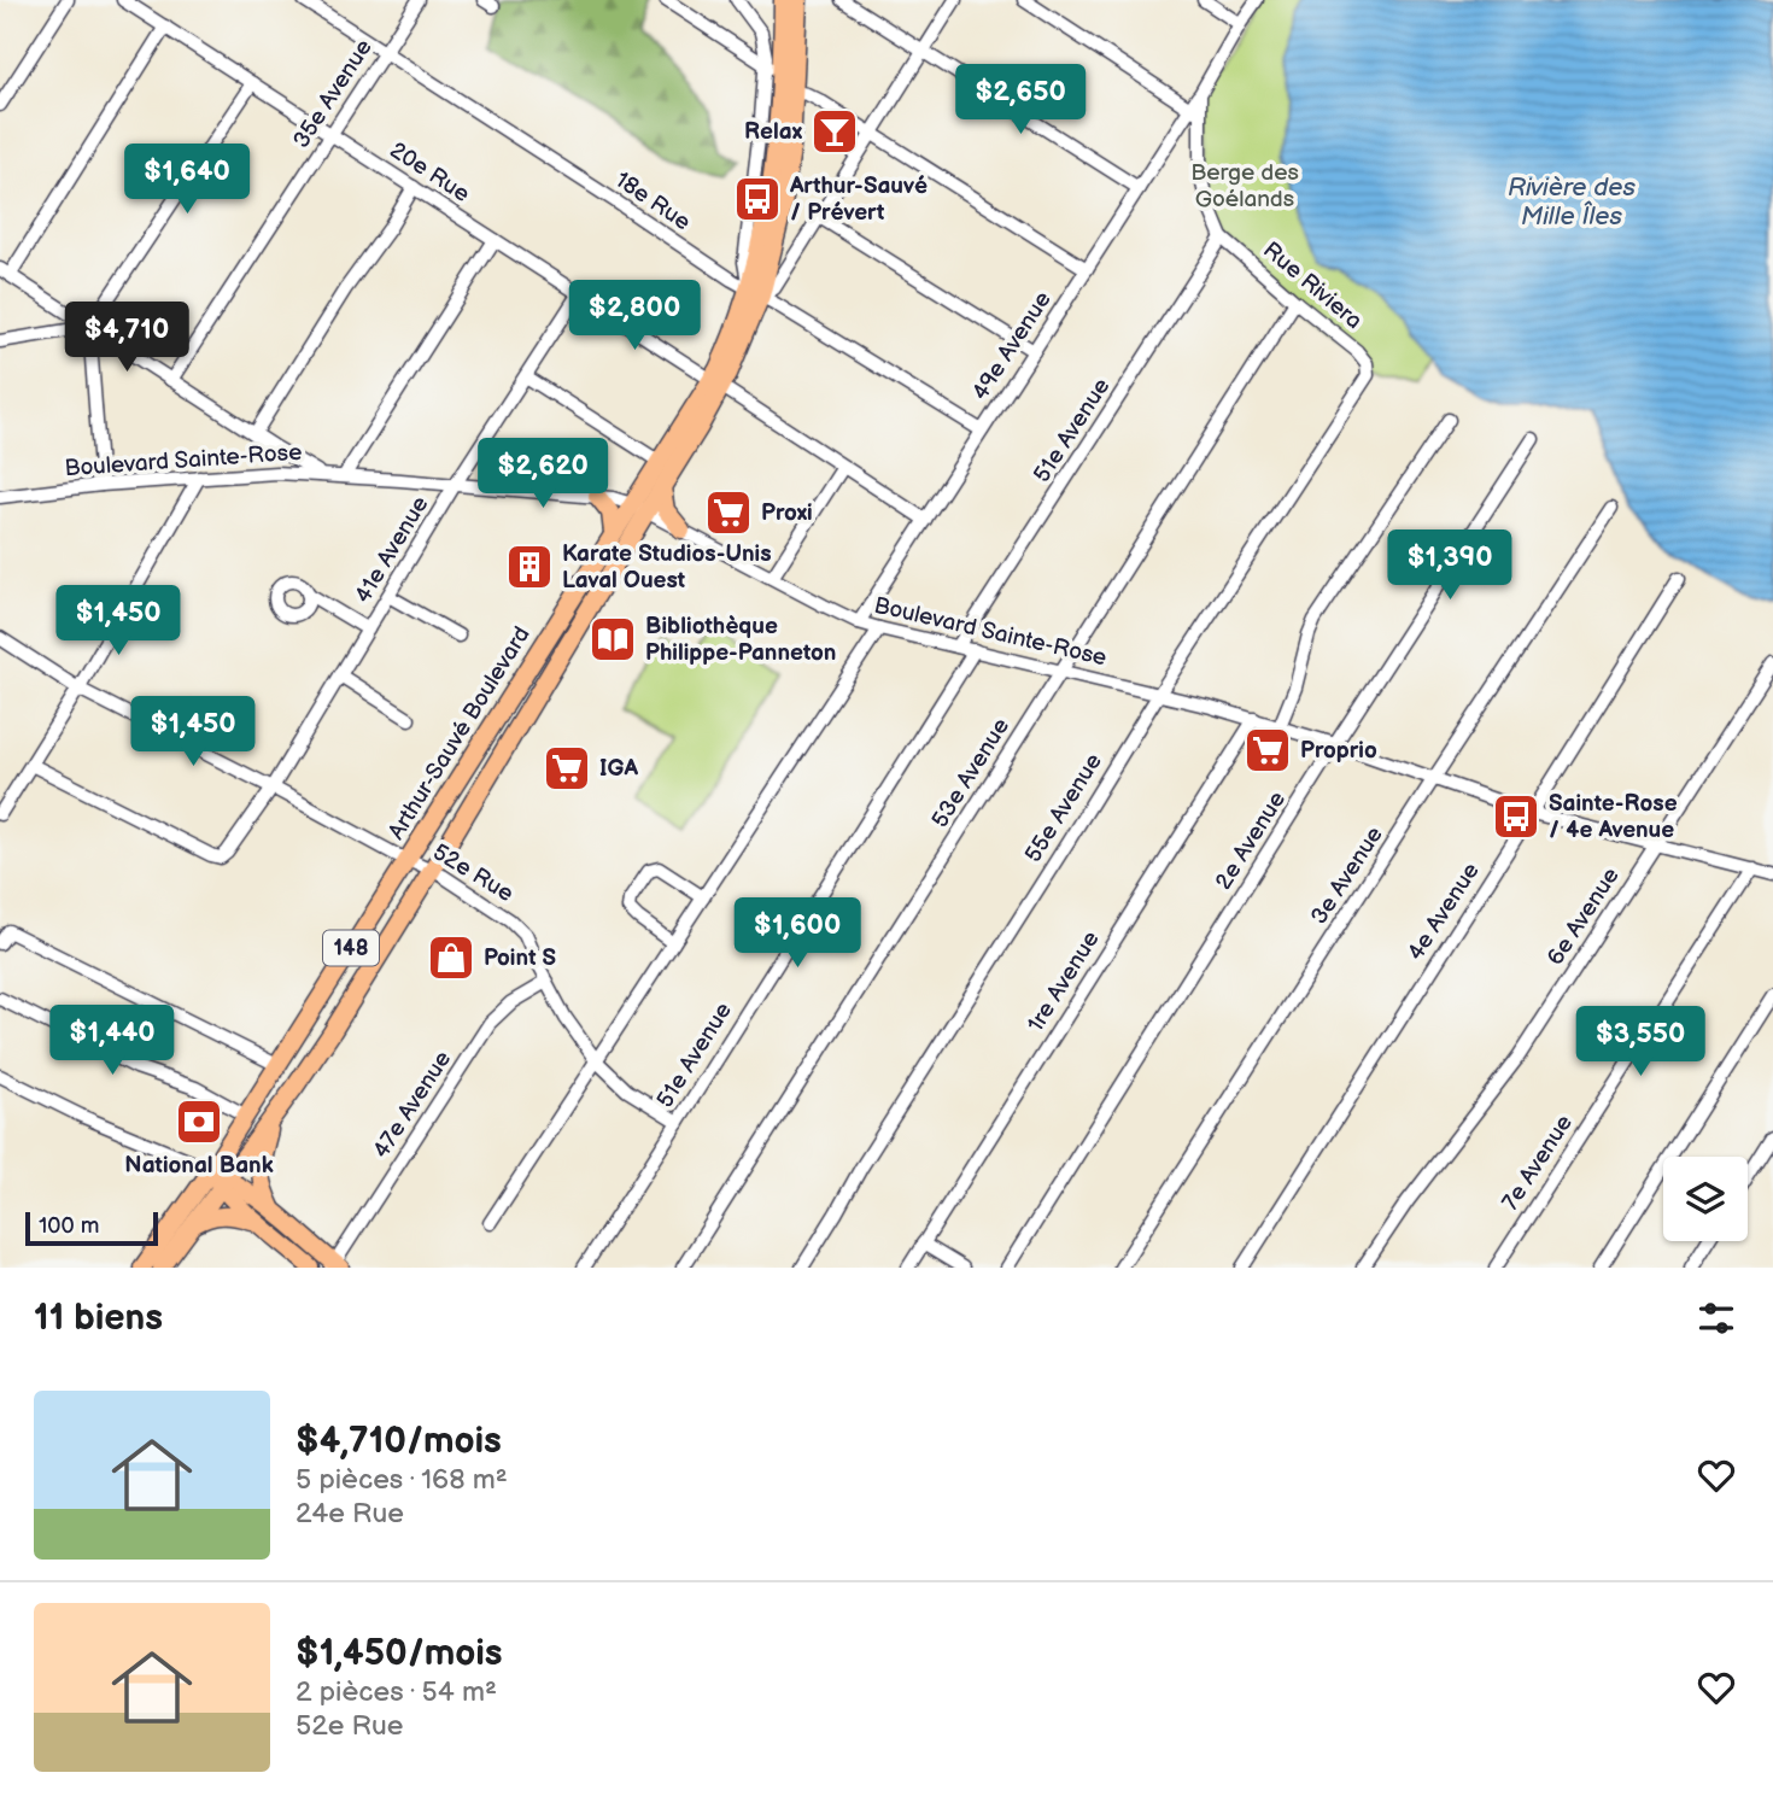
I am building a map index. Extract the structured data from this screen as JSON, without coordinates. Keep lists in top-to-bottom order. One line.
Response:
{"streets":{"main road":["Arthur-Sauvé Boulevard","148"],"street":["35e Avenue","20e Rue","18e Rue","Rue Riviera","49e Avenue","51e Avenue","Boulevard Sainte-Rose","41e Avenue","53e Avenue","55e Avenue","2e Avenue","52e Rue","3e Avenue","4e Avenue","6e Avenue","1re Avenue","47e Avenue","7e Avenue"]},"crossings":[["35e Avenue","20e Rue"],["35e Avenue","18e Rue"],["20e Rue","49e Avenue"],["20e Rue","41e Avenue"],["20e Rue","Arthur-Sauvé Boulevard"],["18e Rue","49e Avenue"],["18e Rue","Arthur-Sauvé Boulevard"],["Rue Riviera","49e Avenue"],["Rue Riviera","51e Avenue"],["Rue Riviera","53e Avenue"],["Rue Riviera","55e Avenue"],["49e Avenue","Boulevard Sainte-Rose"],["51e Avenue","Boulevard Sainte-Rose"],["51e Avenue","52e Rue"],["Boulevard Sainte-Rose","41e Avenue"],["Boulevard Sainte-Rose","Arthur-Sauvé Boulevard"],["Boulevard Sainte-Rose","53e Avenue"],["Boulevard Sainte-Rose","55e Avenue"],["Boulevard Sainte-Rose","2e Avenue"],["Boulevard Sainte-Rose","3e Avenue"],["Boulevard Sainte-Rose","4e Avenue"],["Boulevard Sainte-Rose","6e Avenue"],["Boulevard Sainte-Rose","1re Avenue"],["Boulevard Sainte-Rose","7e Avenue"],["41e Avenue","52e Rue"],["Arthur-Sauvé Boulevard","52e Rue"],["52e Rue","47e Avenue"]],"water":["Rivière des Mille Îles"],"parks":["Berge des Goélands"],"places":{"bar":["Relax"],"bus stop":["Arthur-Sauvé / Prévert","Sainte-Rose / 4e Avenue"],"supermarket":["Proxi","Proprio","IGA"],"building":["Karate Studios-Unis Laval Ouest"],"library":["Bibliothèque Philippe-Panneton"],"shop":["Point S"],"bank":["National Bank"]},"scale_bar":"100 m","page":{"price":["$2,650","$1,640","$2,800","$4,710","$2,620","$1,390","$1,450","$1,450","$1,600","$1,440","$3,550"],"scale":"100 m","heading":"11 biens","list":[{"name":"$4,710/mois","note":"5 pièces · 168 m² · 24e Rue"},{"name":"$1,450/mois","note":"2 pièces · 54 m² · 52e Rue"}]}}
